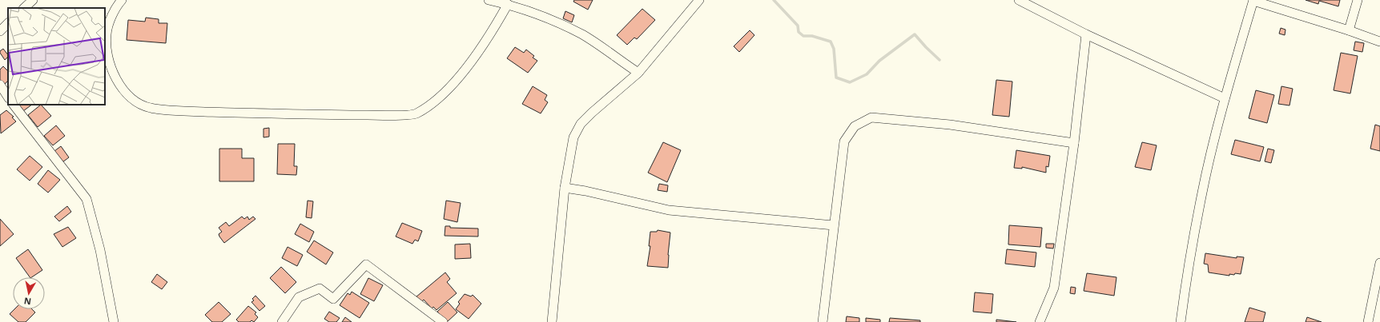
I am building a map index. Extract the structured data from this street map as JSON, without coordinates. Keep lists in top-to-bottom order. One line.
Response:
{"north":"bottom"}
